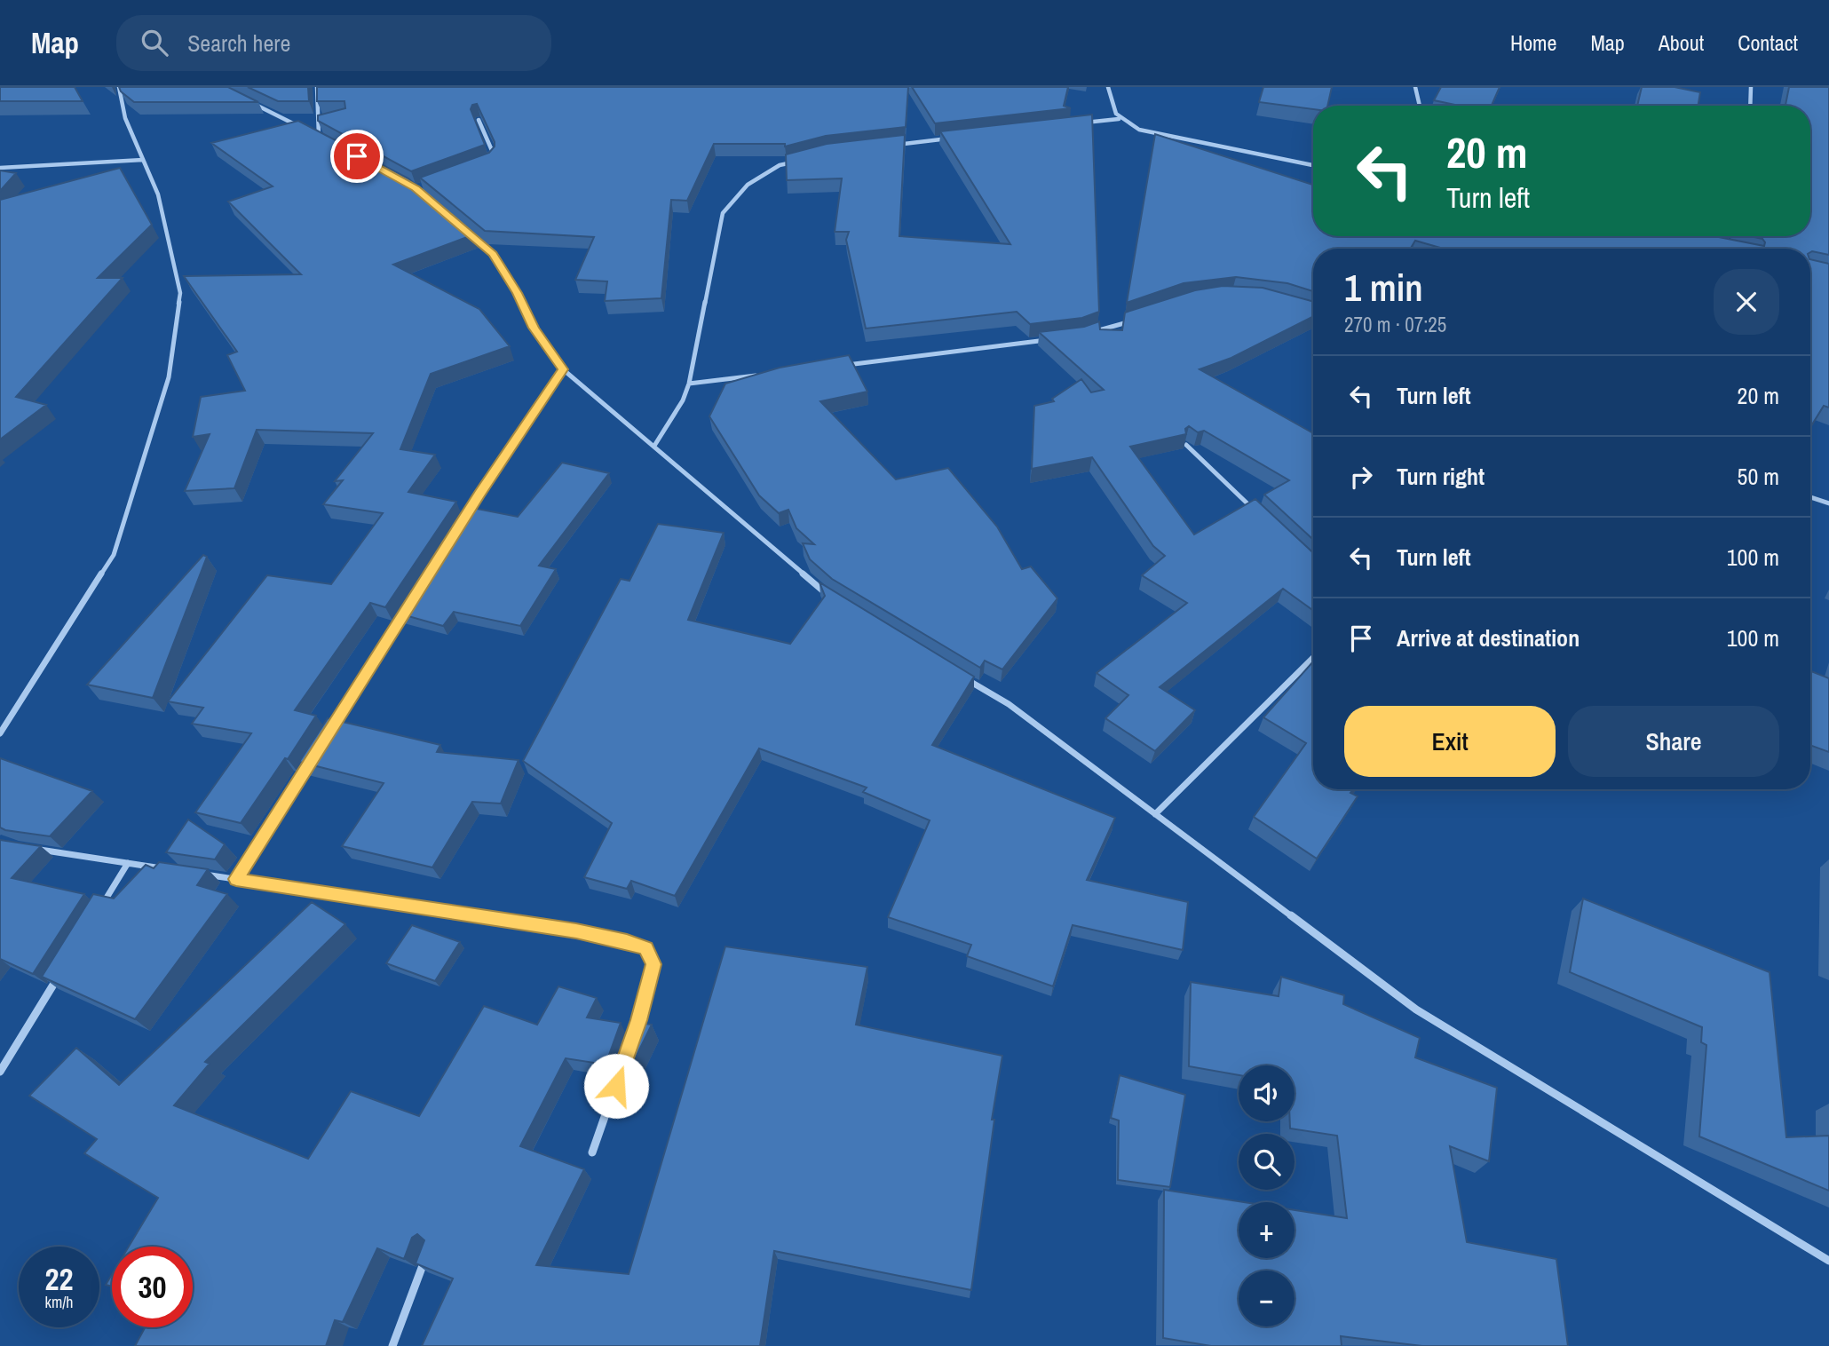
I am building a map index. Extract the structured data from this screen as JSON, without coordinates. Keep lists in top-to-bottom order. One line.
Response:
{"page":{"header":"Map","search":"Search here","nav":["Home","Map","About","Contact"],"turn":["20 m","Turn left"],"heading":["1 min","270 m · 07:25"],"list":[{"name":"Turn left","value":"20 m"},{"name":"Turn right","value":"50 m"},{"name":"Turn left","value":"100 m"},{"name":"Arrive at destination","value":"100 m"}],"buttons":["Exit","Share"],"map_buttons":["+","−"],"speed":"22 km/h","limit":"30"}}
